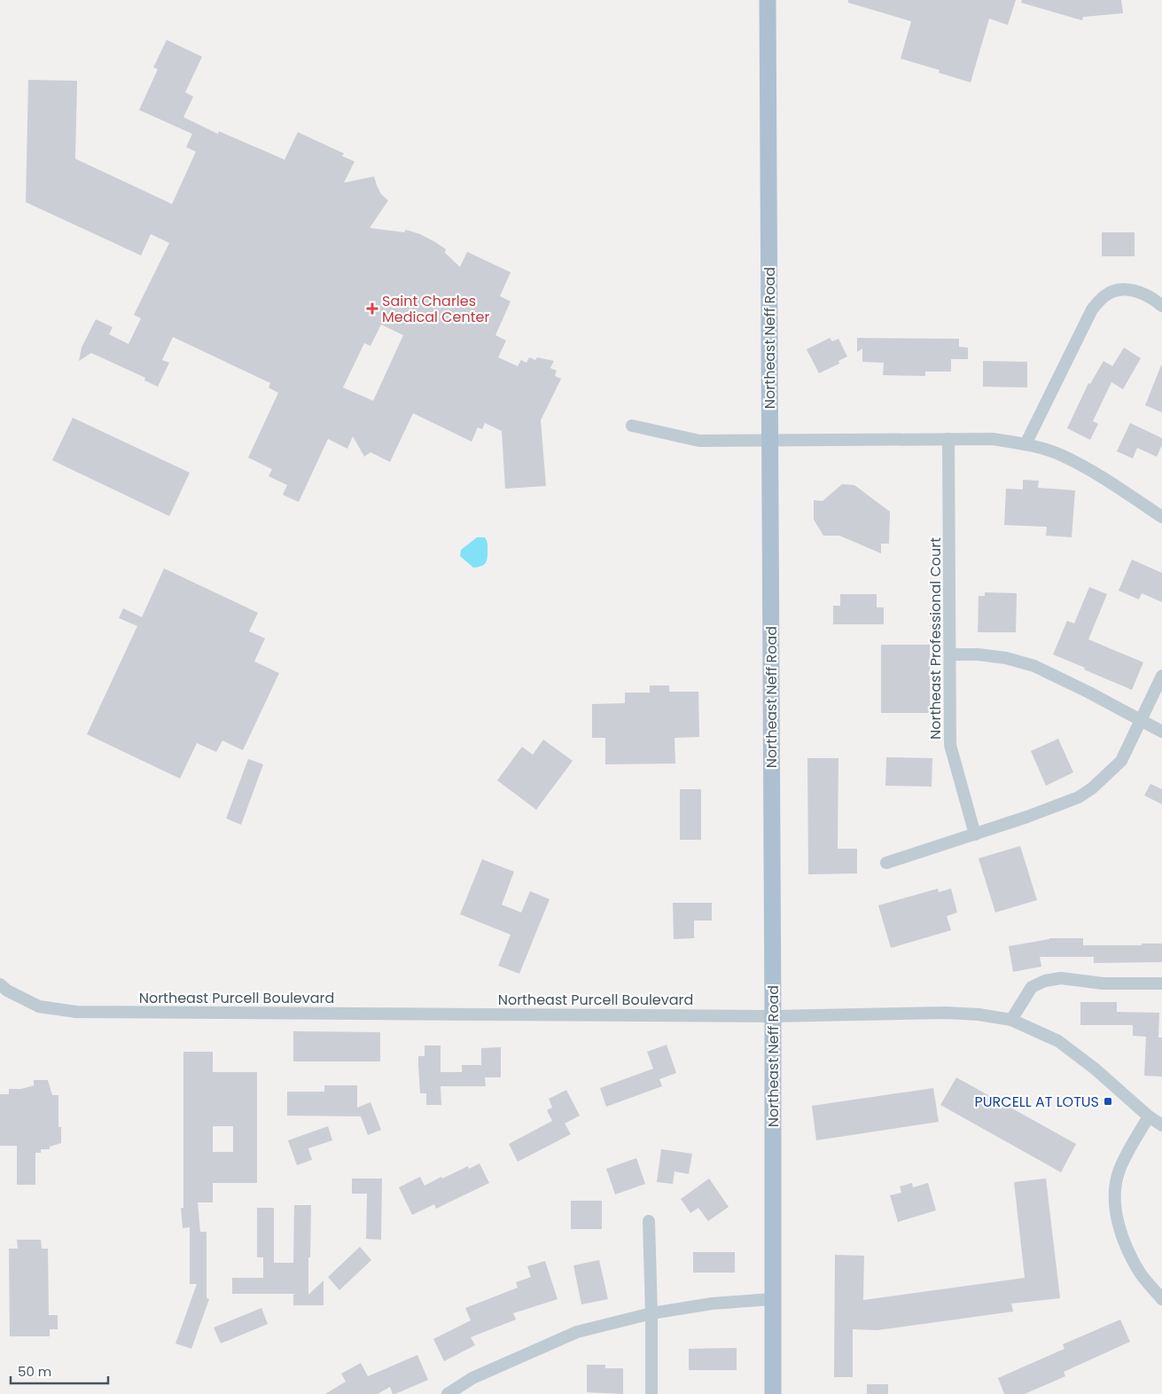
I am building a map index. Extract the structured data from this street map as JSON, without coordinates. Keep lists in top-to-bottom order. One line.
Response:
{"streets":{"main road":["Northeast Neff Road"],"street":["Northeast Professional Court","Northeast Purcell Boulevard"]},"crossings":[["Northeast Neff Road","Northeast Purcell Boulevard"]],"places":{"health":["Saint Charles Medical Center"],"transit":["PURCELL AT LOTUS"]},"scale_bar":"50 m"}
